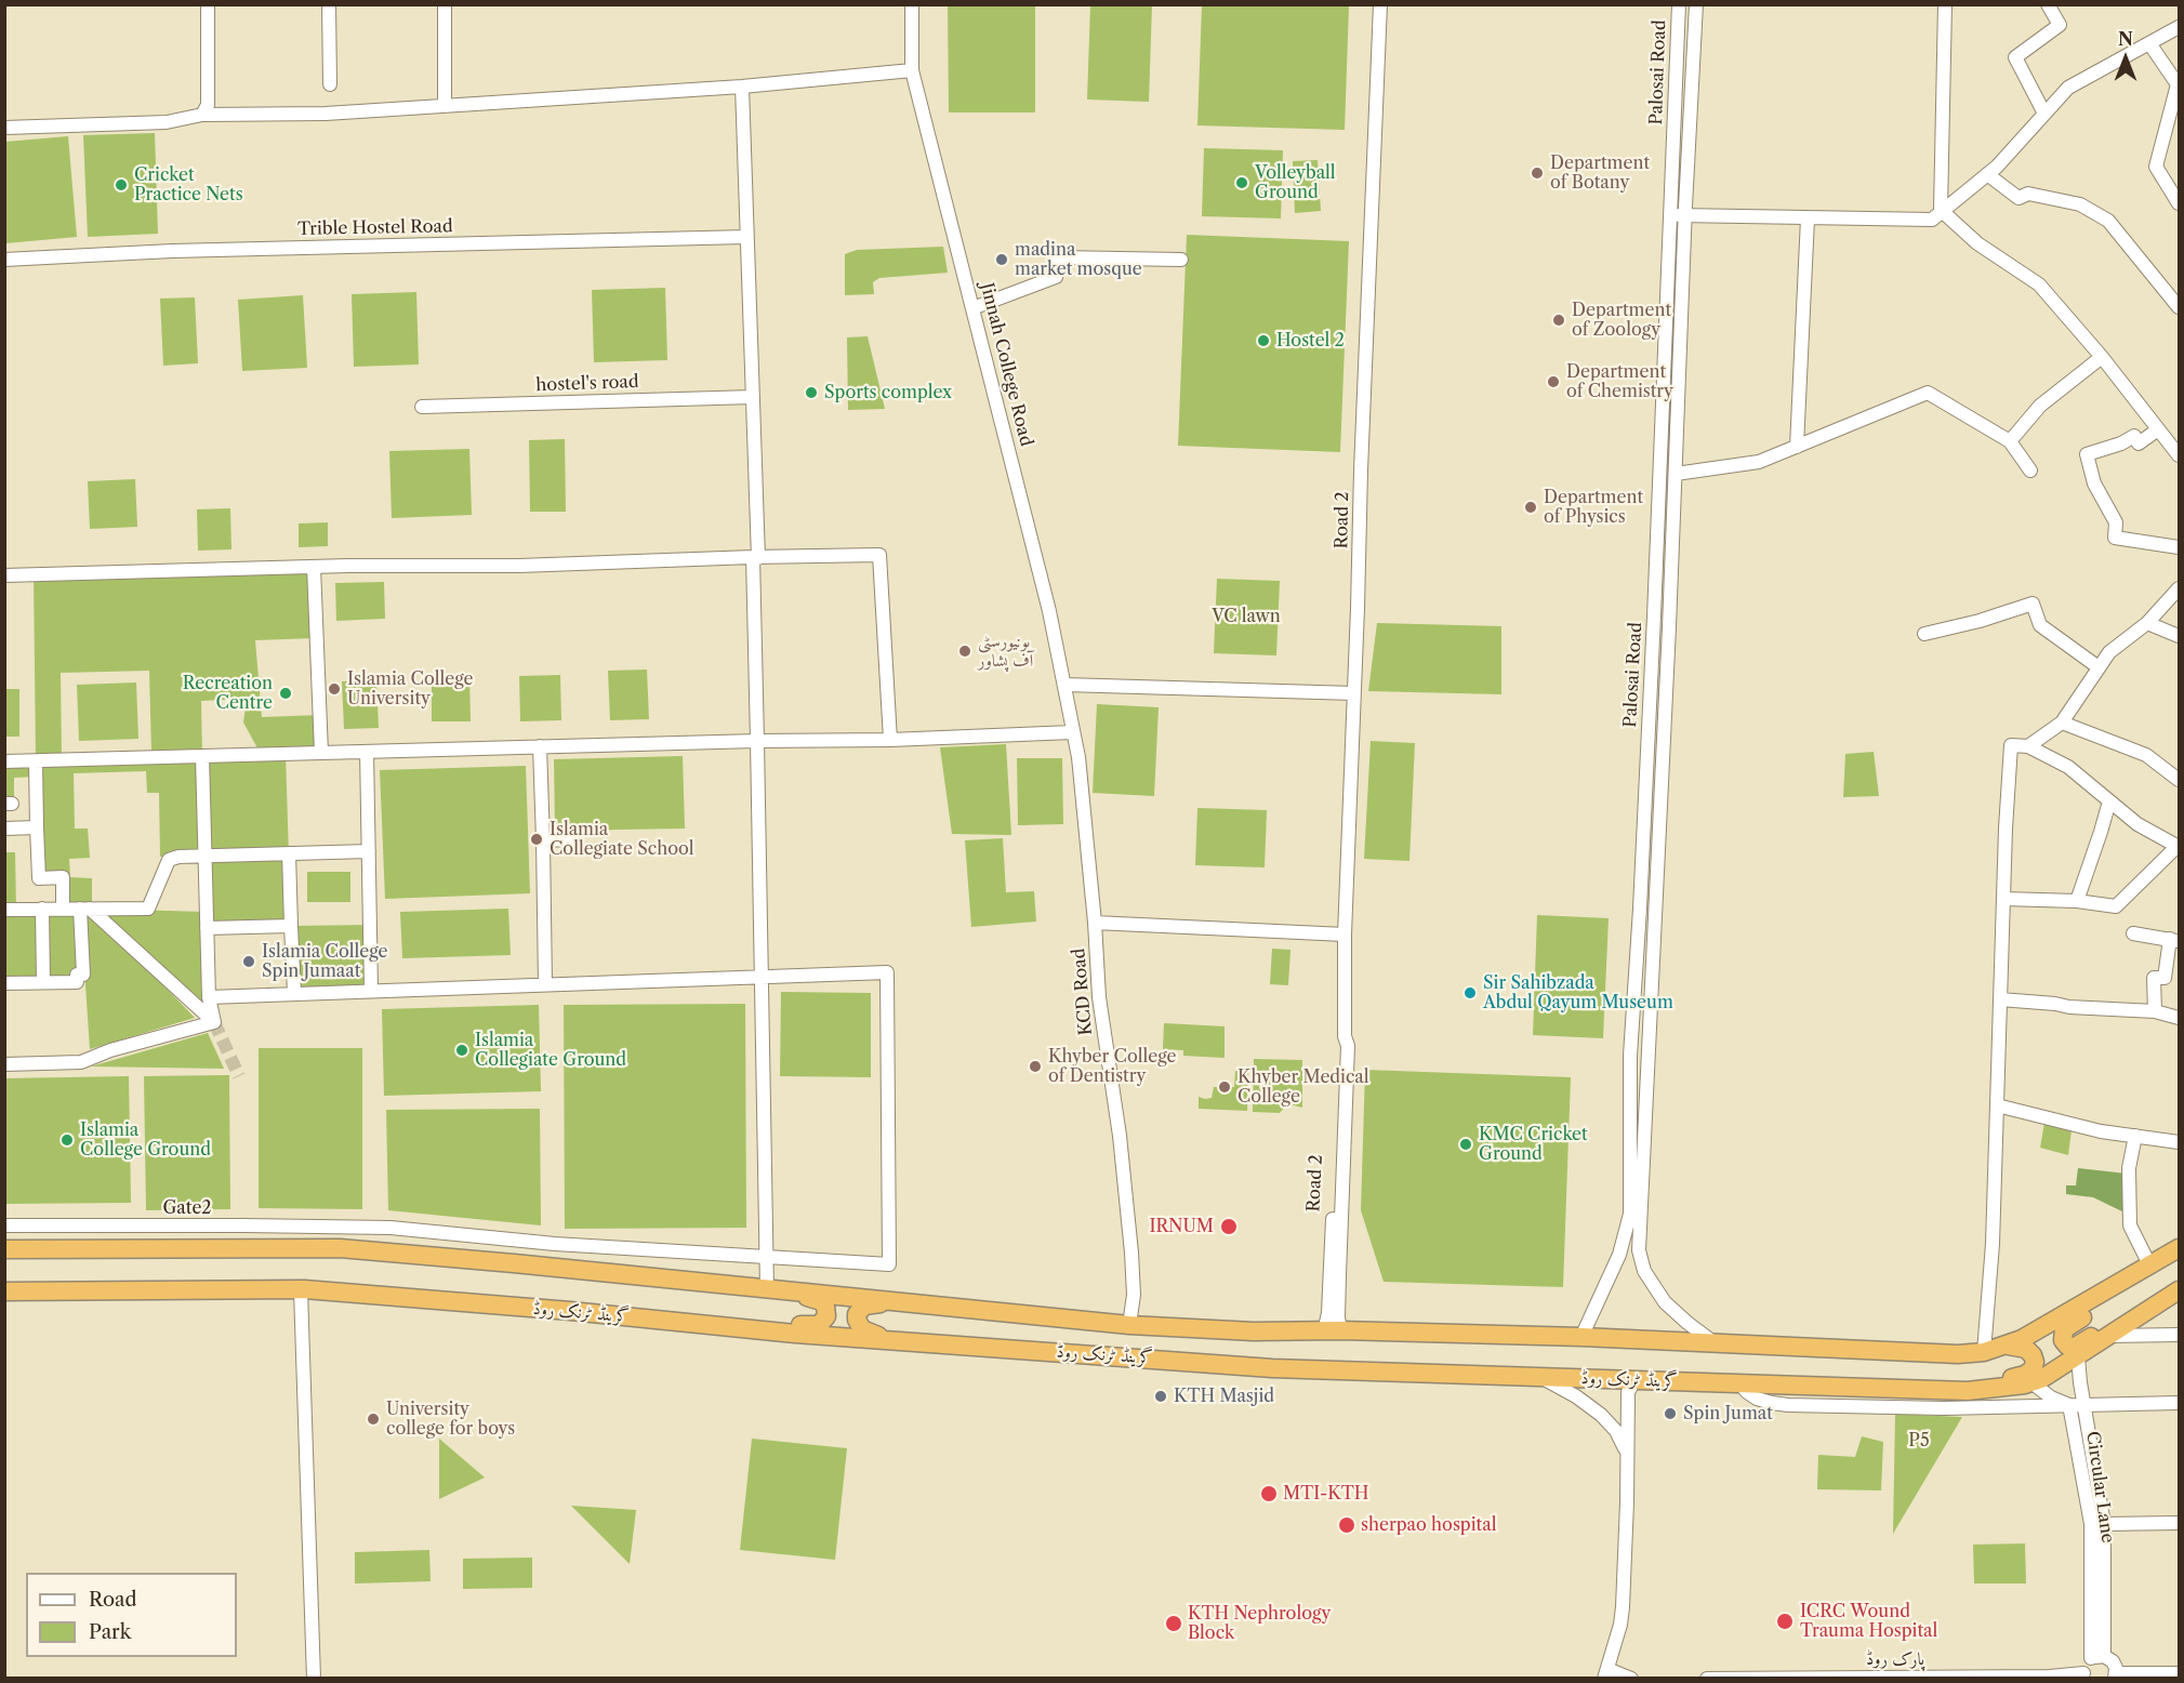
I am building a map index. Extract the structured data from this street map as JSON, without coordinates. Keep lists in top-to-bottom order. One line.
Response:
{"streets":{"highway":["گرینڈ ٹرنک روڈ"],"street":["Palosai Road","Trible Hostel Road","Jinnah College Road","hostel's road","Road 2","KCD Road","Gate2","Circular Lane","پارک روڈ"]},"crossings":[["Palosai Road","گرینڈ ٹرنک روڈ"],["Jinnah College Road","KCD Road"],["Road 2","گرینڈ ٹرنک روڈ"],["KCD Road","گرینڈ ٹرنک روڈ"]],"parks":["VC lawn","P5"],"places":["Department of Botany","Volleyball Ground","Cricket Practice Nets","madina market mosque","Department of Zoology","Hostel 2","Department of Chemistry","Sports complex","Department of Physics","یونیورسٹی آف پشاور","Islamia College University","Recreation Centre","Islamia Collegiate School","Islamia College Spin Jumaat","Sir Sahibzada Abdul Qayum Museum","Islamia Collegiate Ground","Khyber College of Dentistry","Khyber Medical College","Islamia College Ground","KMC Cricket Ground","IRNUM","KTH Masjid","Spin Jumat","University college for boys","MTI-KTH","sherpao hospital","ICRC Wound Trauma Hospital","KTH Nephrology Block"],"legend":["Road","Park"],"north":"top"}
